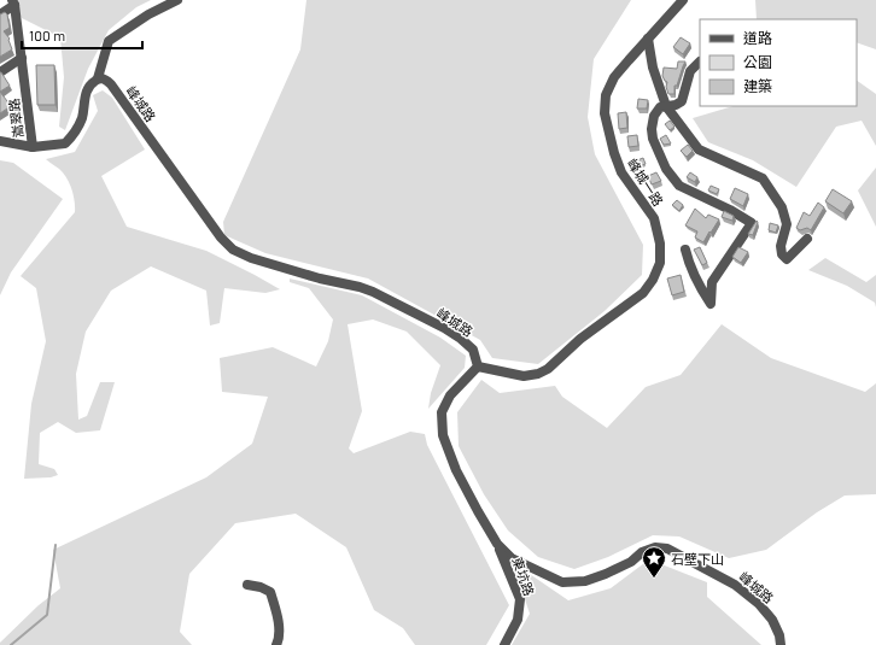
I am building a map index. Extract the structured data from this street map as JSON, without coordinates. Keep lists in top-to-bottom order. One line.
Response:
{"streets":{"street":["峰城路","嵩翠路","峰城一路","東坑路"]},"crossings":[["峰城路","峰城一路"],["峰城路","東坑路"]],"places":{"place":["石壁下山"]},"legend":["道路","公園","建築"],"scale_bar":"100 m"}
